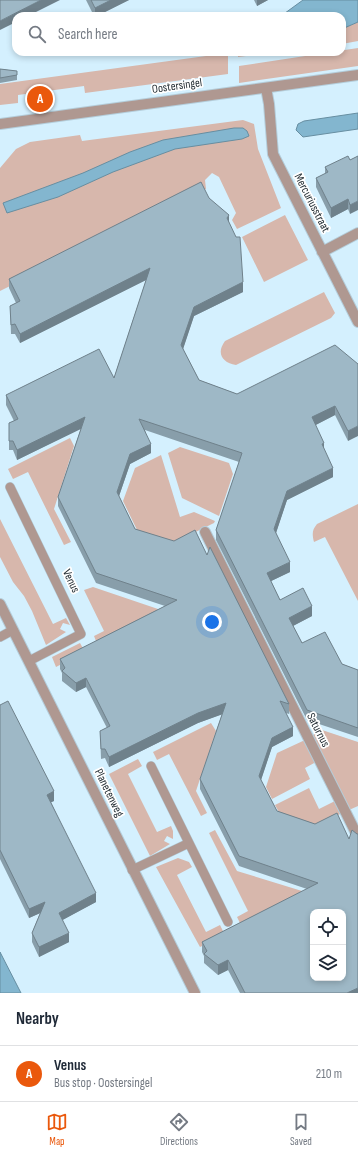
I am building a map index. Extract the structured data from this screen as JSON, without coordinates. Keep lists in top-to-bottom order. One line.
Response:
{"streets":{"street":["Oostersingel","Mercuriusstraat","Saturnus","Planetenweg"],"lane":["Venus"]},"crossings":[["Oostersingel","Mercuriusstraat"],["Venus","Planetenweg"]],"page":{"search":"Search here","pins":"A","heading":"Nearby","list":[{"mark":"A","name":"Venus","note":"Bus stop · Oostersingel","value":"210 m"}],"nav":["Map","Directions","Saved"]}}
